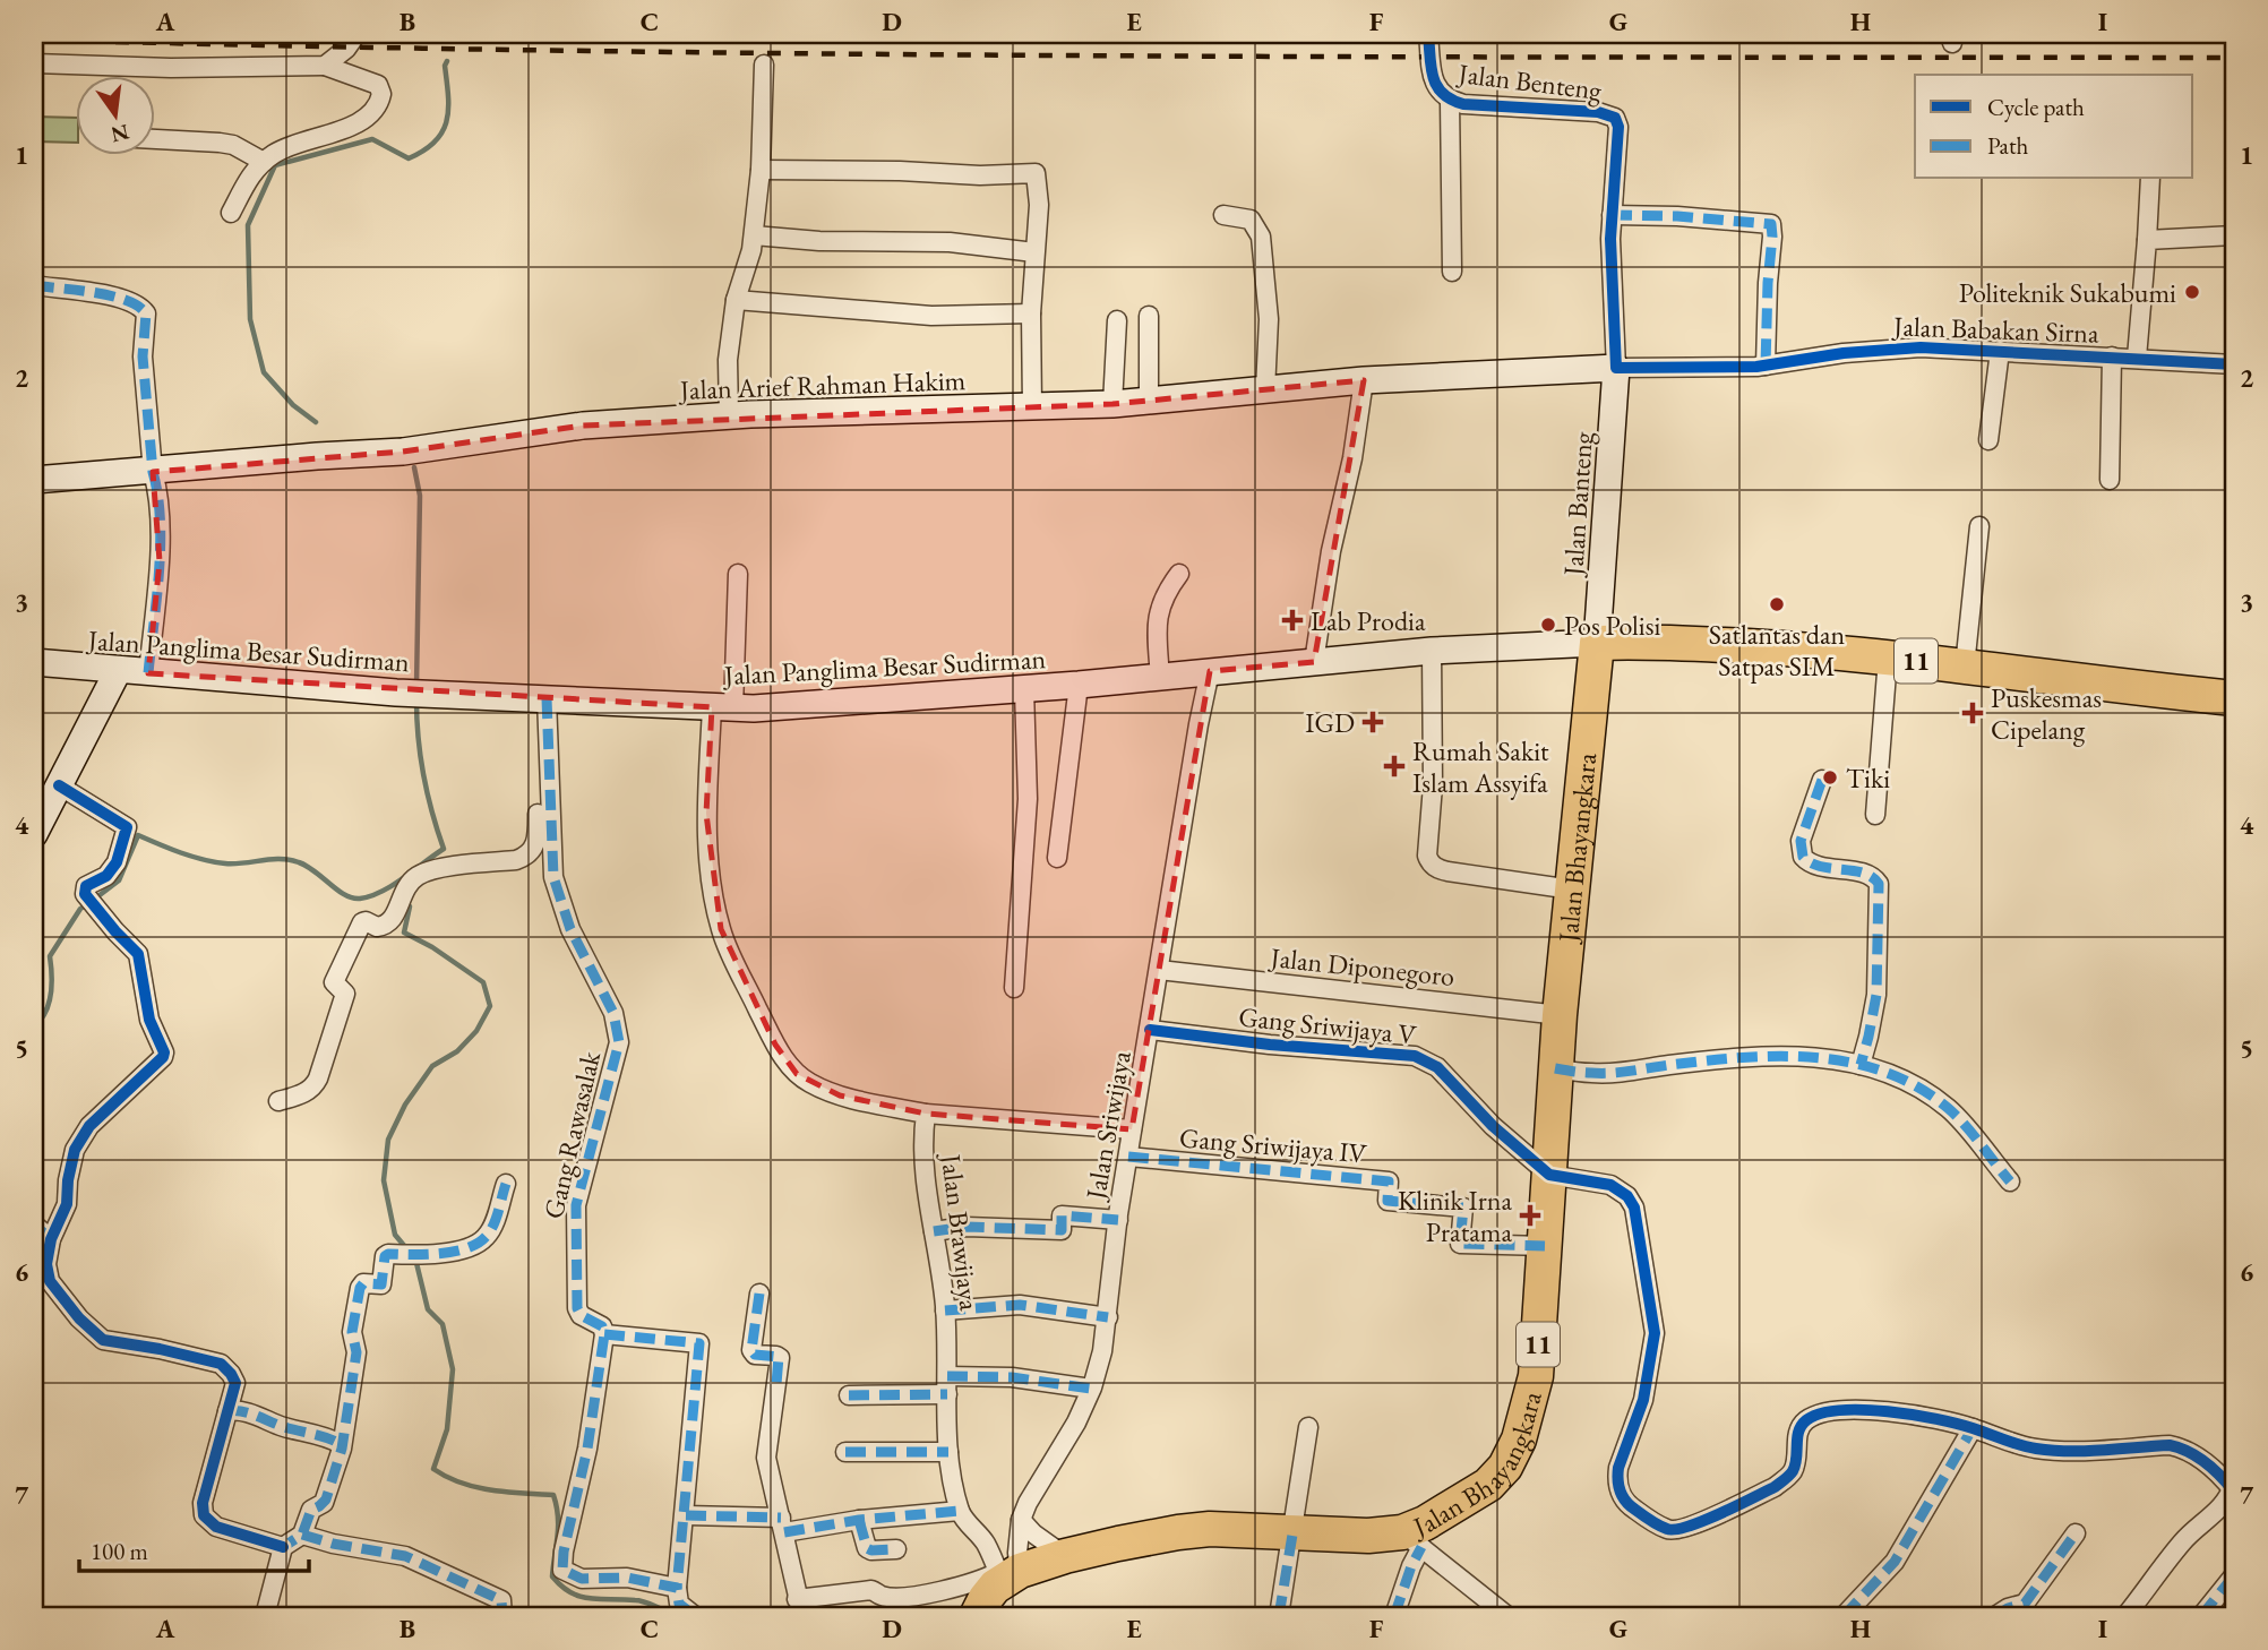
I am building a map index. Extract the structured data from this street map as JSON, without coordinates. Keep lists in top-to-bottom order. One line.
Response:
{"streets":{"highway":["11","Jalan Bhayangkara"],"main road":["Jalan Arief Rahman Hakim","Jalan Banteng","Jalan Panglima Besar Sudirman"],"street":["Jalan Benteng","Jalan Babakan Sirna","Jalan Diponegoro","Gang Sriwijaya V","Jalan Sriwijaya","Gang Rawasalak","Gang Sriwijaya IV","Jalan Brawijaya"]},"crossings":[["Jalan Benteng","Jalan Babakan Sirna"],["Jalan Benteng","Jalan Arief Rahman Hakim"],["Jalan Benteng","Jalan Banteng"],["Jalan Babakan Sirna","Jalan Arief Rahman Hakim"],["Jalan Babakan Sirna","Jalan Banteng"],["Jalan Arief Rahman Hakim","Jalan Banteng"],["Jalan Banteng","Jalan Panglima Besar Sudirman"],["Jalan Banteng","11"],["Jalan Banteng","Jalan Bhayangkara"],["Jalan Panglima Besar Sudirman","11"],["Jalan Panglima Besar Sudirman","Jalan Bhayangkara"],["Jalan Panglima Besar Sudirman","Jalan Sriwijaya"],["Jalan Panglima Besar Sudirman","Gang Rawasalak"],["11","Jalan Bhayangkara"],["Jalan Bhayangkara","Jalan Diponegoro"],["Jalan Bhayangkara","Gang Sriwijaya V"],["Jalan Bhayangkara","Jalan Sriwijaya"],["Jalan Bhayangkara","Gang Sriwijaya IV"],["Jalan Bhayangkara","Jalan Brawijaya"],["Jalan Diponegoro","Jalan Sriwijaya"],["Gang Sriwijaya V","Jalan Sriwijaya"],["Jalan Sriwijaya","Gang Sriwijaya IV"],["Jalan Sriwijaya","Jalan Brawijaya"]],"places":{"other":["Politeknik Sukabumi","Satlantas dan Satpas SIM","Pos Polisi","Tiki"],"health":["Lab Prodia","Puskesmas Cipelang","IGD","Rumah Sakit Islam Assyifa","Klinik Irna Pratama"]},"legend":["Cycle path","Path"],"scale_bar":"100 m","north":"bottom","grid":{"columns":["A","B","C","D","E","F","G","H","I"],"rows":["1","2","3","4","5","6","7"]}}
